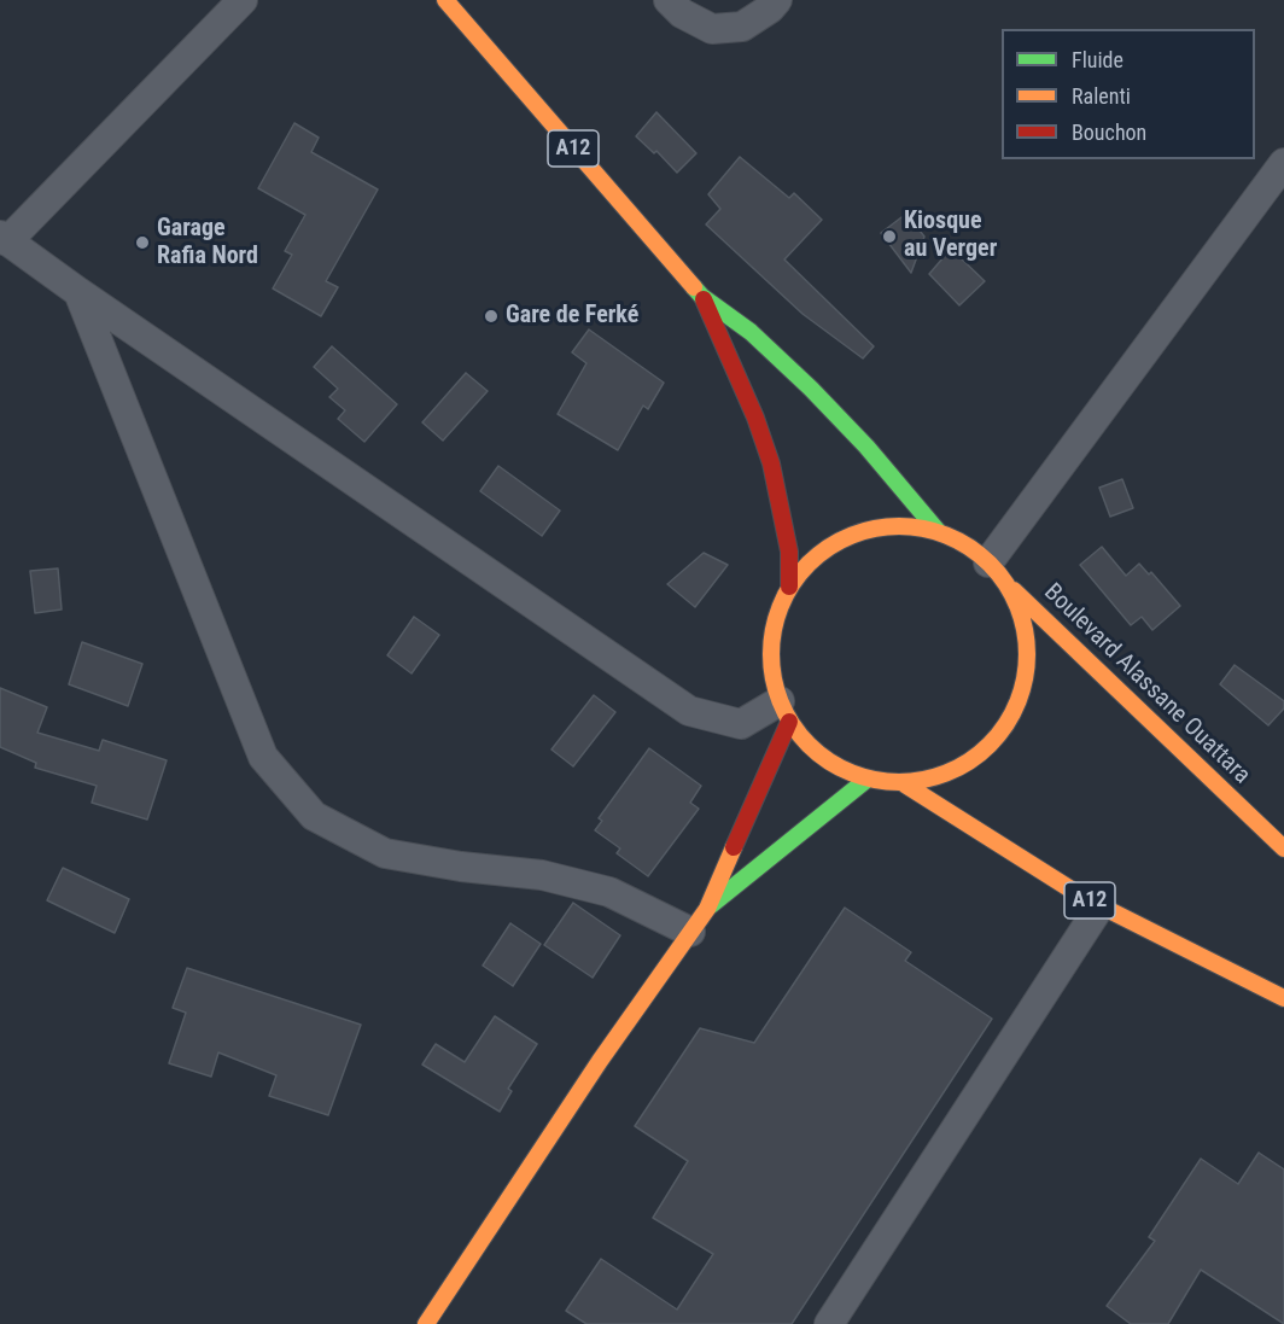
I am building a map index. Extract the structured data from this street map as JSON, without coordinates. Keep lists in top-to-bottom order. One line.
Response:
{"streets":{"main road":["A12","Boulevard Alassane Ouattara"]},"crossings":[["A12","Boulevard Alassane Ouattara"]],"places":["Kiosque au Verger","Garage Rafia Nord","Gare de Ferké"],"legend":["Fluide","Ralenti","Bouchon"]}
